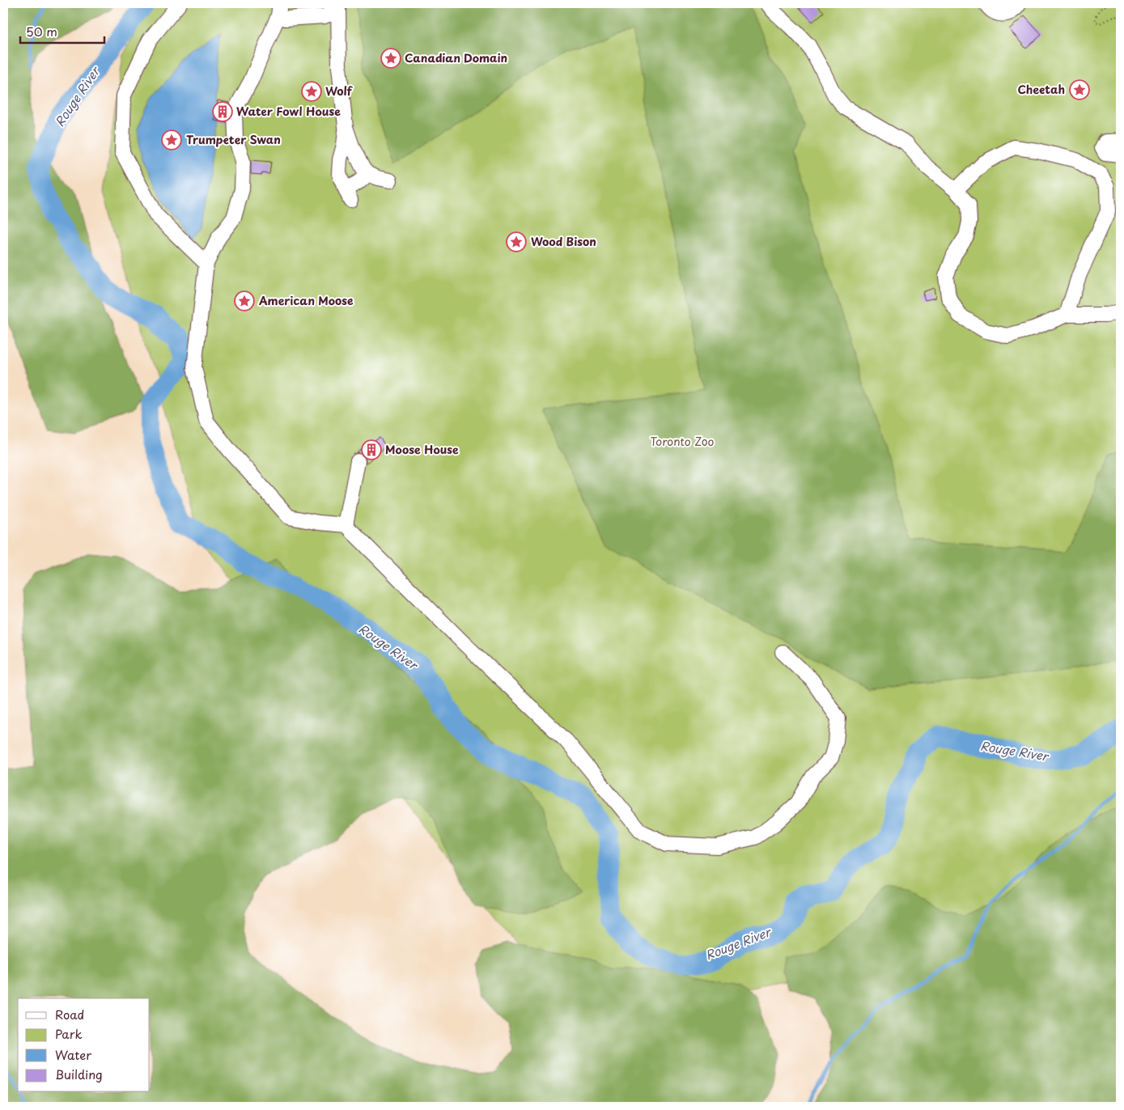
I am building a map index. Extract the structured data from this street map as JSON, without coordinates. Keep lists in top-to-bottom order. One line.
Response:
{"water":["Rouge River"],"parks":["Toronto Zoo"],"places":{"place":["Canadian Domain","Cheetah","Wolf","Trumpeter Swan","Wood Bison","American Moose"],"building":["Water Fowl House","Moose House"]},"legend":["Road","Park","Water","Building"],"scale_bar":"50 m"}
